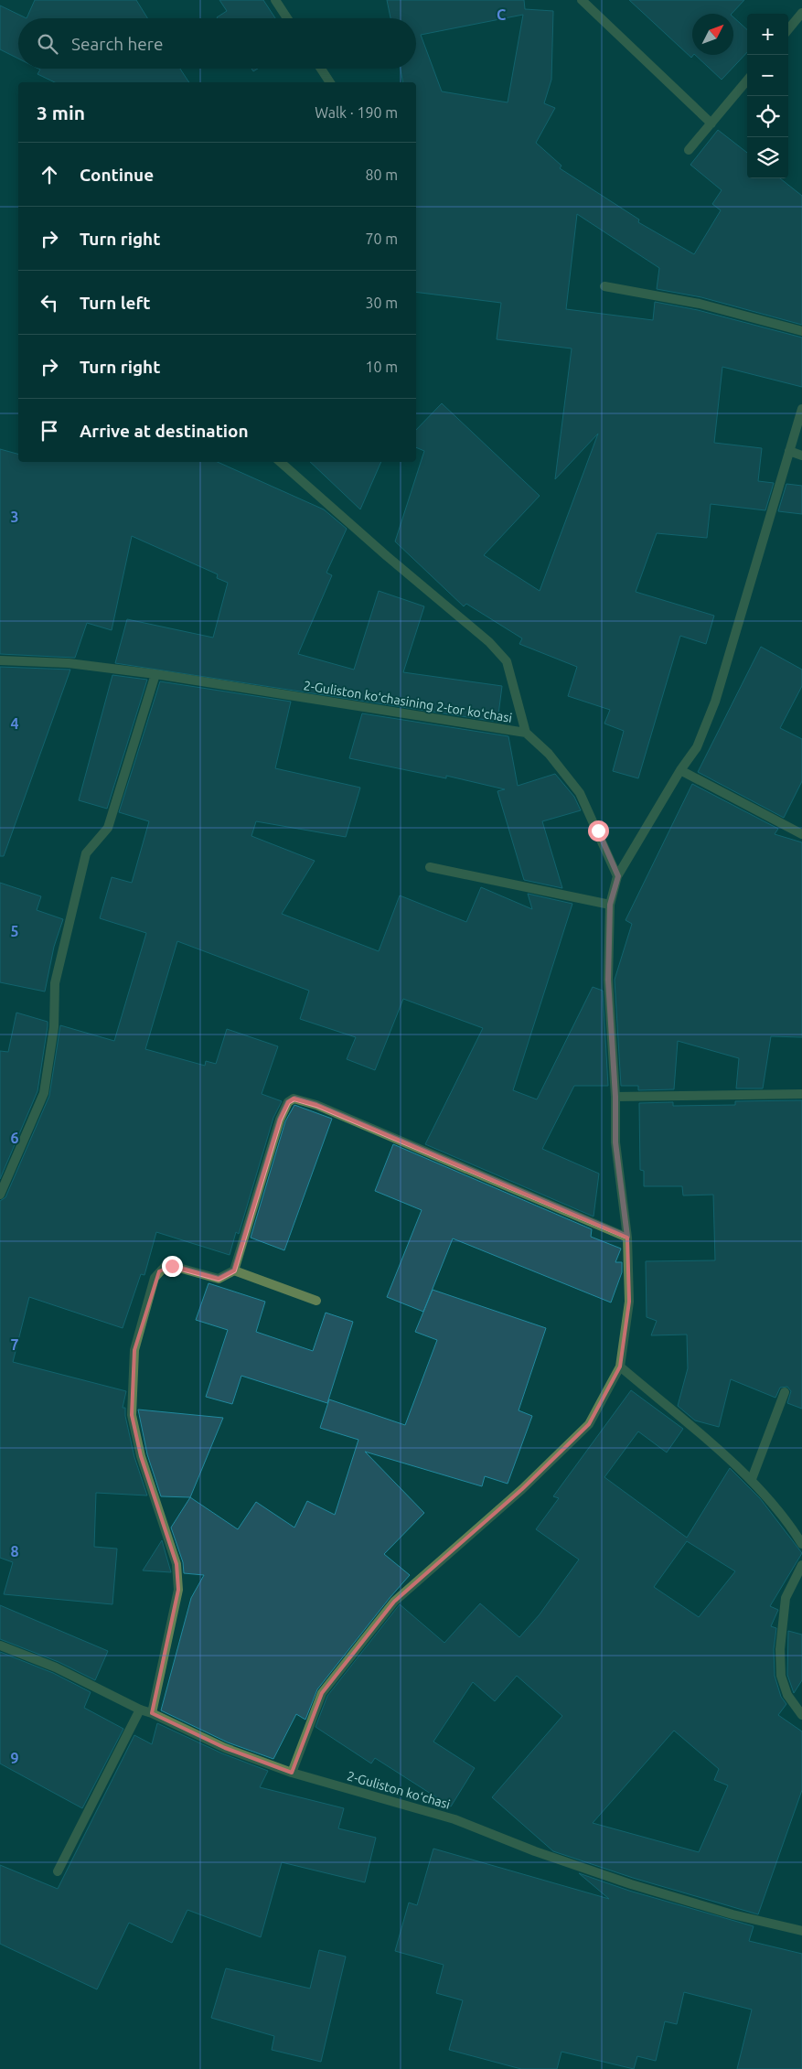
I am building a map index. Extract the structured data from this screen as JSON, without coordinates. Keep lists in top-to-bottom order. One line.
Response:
{"streets":{"street":["2-Guliston koʻchasining 2-tor koʻchasi","2-Guliston koʻchasi"]},"north":"top right","page":{"map_buttons":["+","−"],"search":"Search here","heading":["3 min","Walk · 190 m"],"list":[["Continue","80 m"],["Turn right","70 m"],["Turn left","30 m"],["Turn right","10 m"],"Arrive at destination"]},"grid":{"columns":["C"],"rows":["3","4","5","6","7","8","9"]}}
